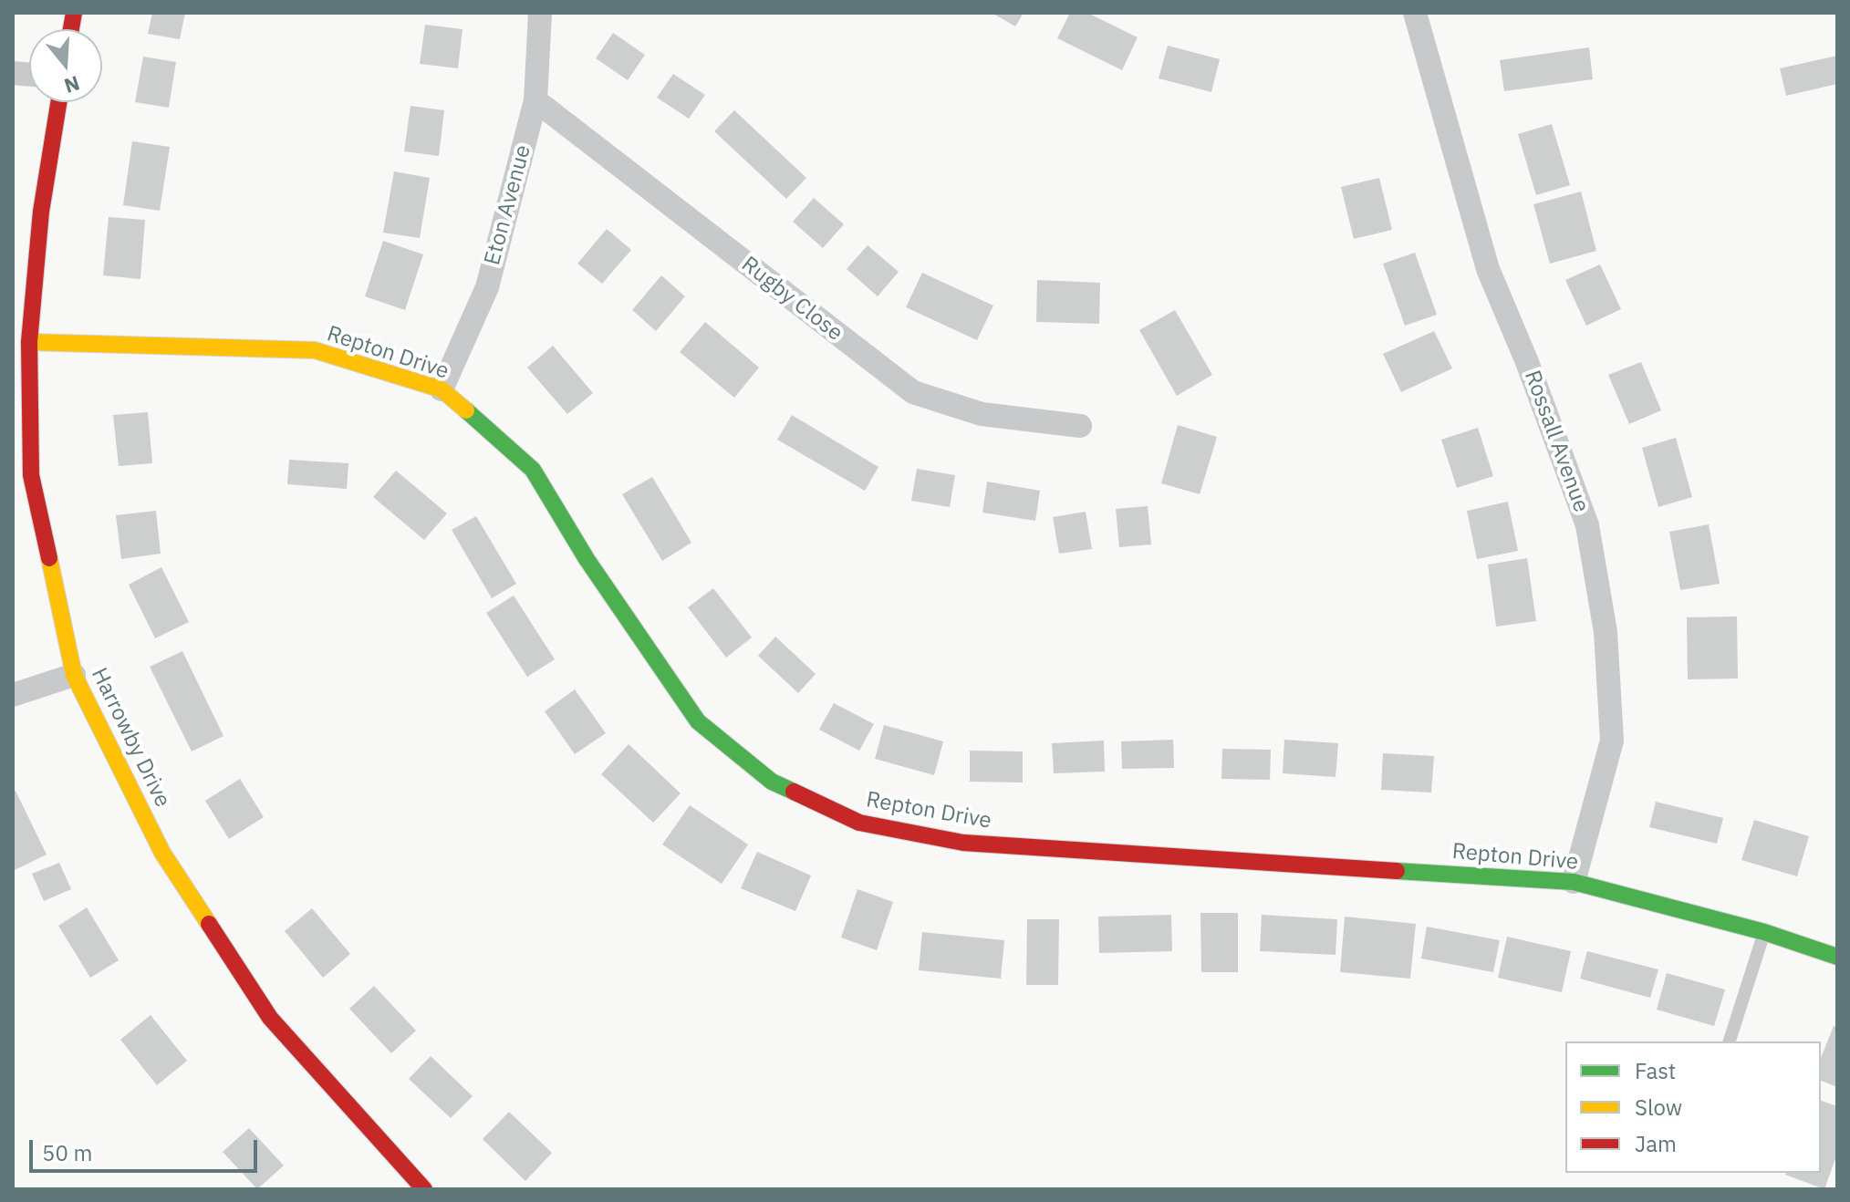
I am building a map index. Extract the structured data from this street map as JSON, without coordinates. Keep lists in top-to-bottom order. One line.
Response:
{"streets":{"street":["Eton Avenue","Rugby Close","Repton Drive","Rossall Avenue","Harrowby Drive"]},"crossings":[["Eton Avenue","Rugby Close"],["Eton Avenue","Repton Drive"],["Repton Drive","Rossall Avenue"],["Repton Drive","Harrowby Drive"]],"legend":["Fast","Slow","Jam"],"scale_bar":"50 m","north":"bottom"}
